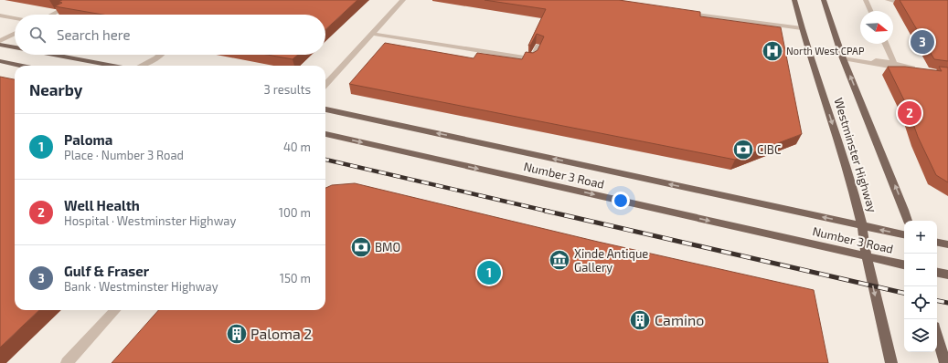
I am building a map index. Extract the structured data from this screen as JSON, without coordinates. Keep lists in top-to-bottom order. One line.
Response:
{"streets":{"main road":["Westminster Highway","Number 3 Road"]},"crossings":[["Westminster Highway","Number 3 Road"]],"places":{"hospital":["North West CPAP"],"bank":["CIBC","BMO"],"museum":["Xinde Antique Gallery"],"building":["Camino","Paloma 2"]},"north":"right","page":{"search":"Search here","pins":["3","2","1"],"heading":["Nearby","3 results"],"list":[{"mark":"1","name":"Paloma","note":"Place · Number 3 Road","value":"40 m"},{"mark":"2","name":"Well Health","note":"Hospital · Westminster Highway","value":"100 m"},{"mark":"3","name":"Gulf & Fraser","note":"Bank · Westminster Highway","value":"150 m"}],"map_buttons":["+","−"]}}
